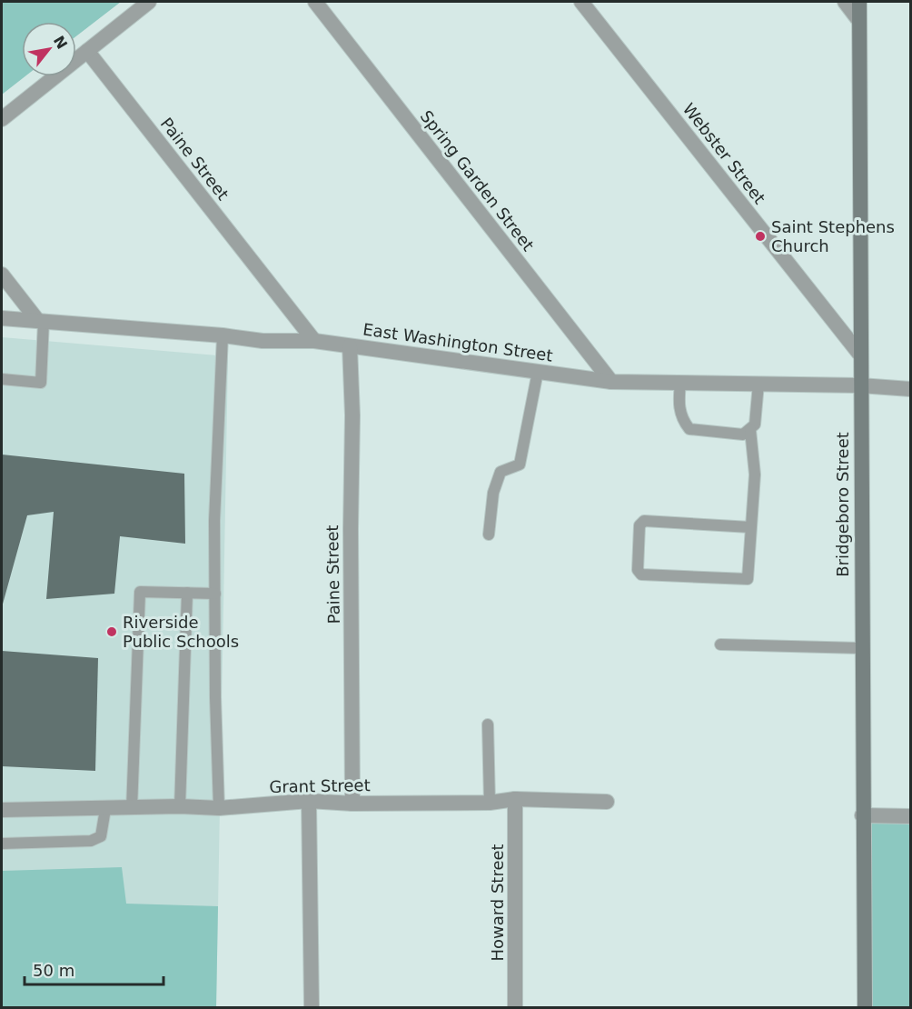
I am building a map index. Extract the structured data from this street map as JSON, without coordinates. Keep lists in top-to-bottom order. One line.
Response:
{"streets":{"main road":["Bridgeboro Street"],"street":["Webster Street","Paine Street","Spring Garden Street","East Washington Street","Grant Street","Howard Street"]},"crossings":[["Webster Street","Bridgeboro Street"],["Paine Street","East Washington Street"],["Paine Street","Grant Street"],["Spring Garden Street","East Washington Street"],["East Washington Street","Bridgeboro Street"],["Grant Street","Howard Street"]],"places":["Saint Stephens Church","Riverside Public Schools"],"scale_bar":"50 m","north":"top right"}
